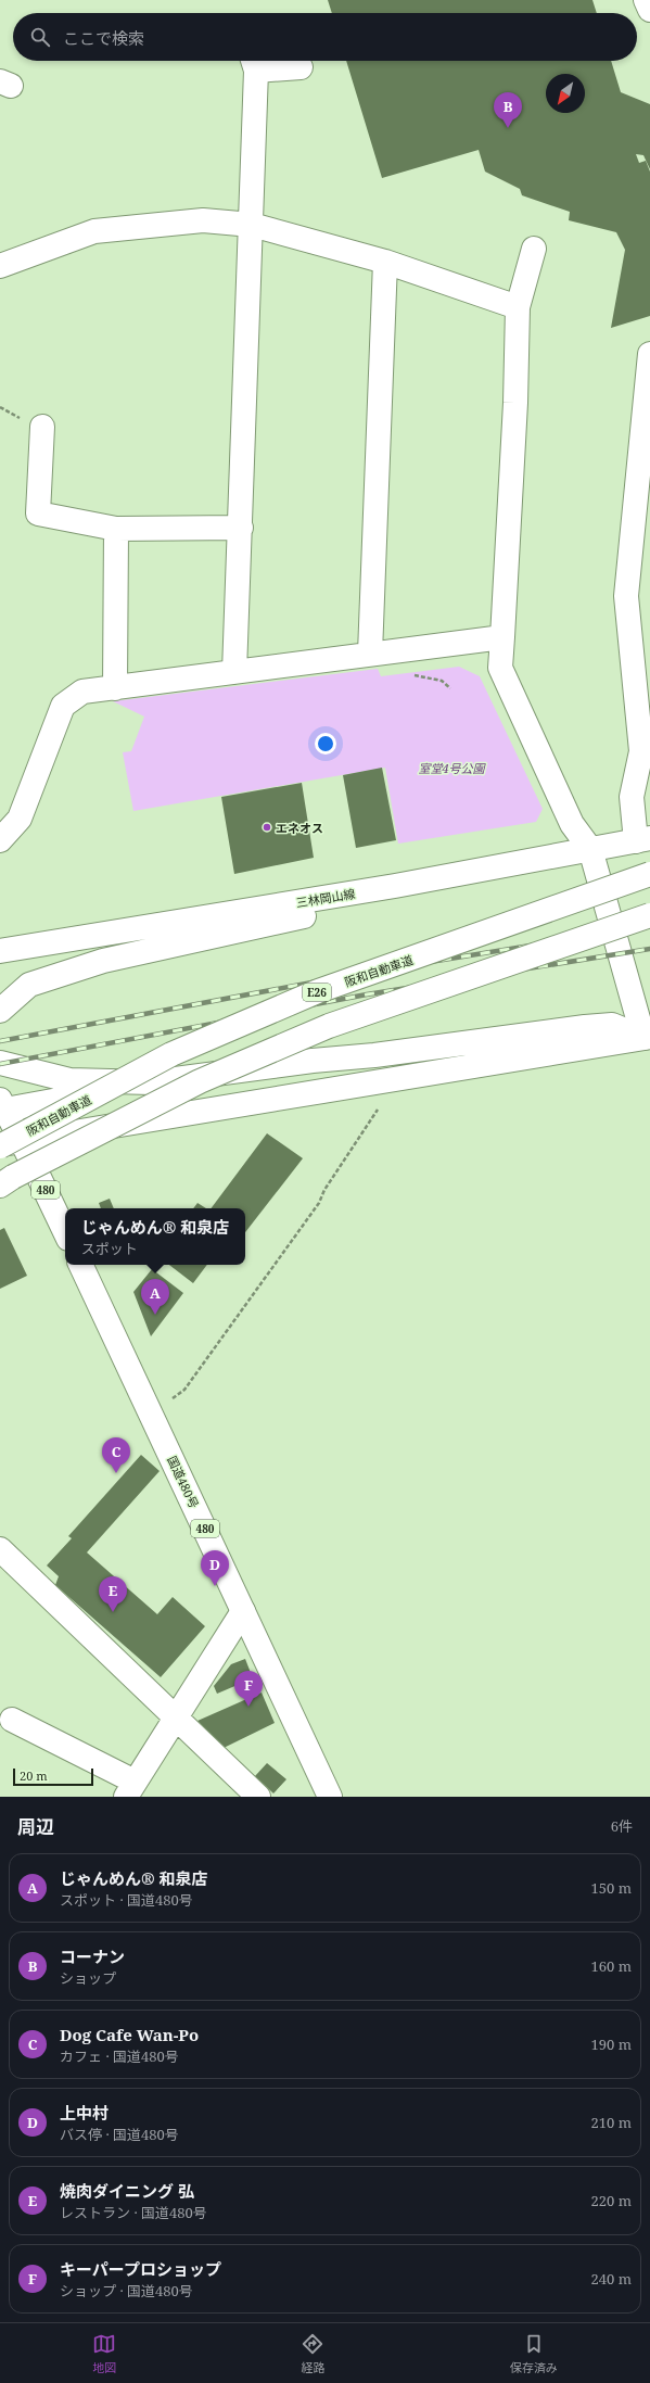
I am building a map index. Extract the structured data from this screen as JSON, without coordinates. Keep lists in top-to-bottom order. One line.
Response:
{"streets":{"main road":["三林岡山線","阪和自動車道","E26","480","国道480号"]},"crossings":[["阪和自動車道","480"]],"parks":["室堂4号公園"],"places":["エネオス"],"scale_bar":"20 m","north":"bottom left","page":{"search":"ここで検索","pins":["B","A","C","D","E","F"],"popup":["じゃんめん® 和泉店","スポット"],"scale":"20 m","heading":["周辺","6件"],"list":[{"mark":"A","name":"じゃんめん® 和泉店","note":"スポット · 国道480号","value":"150 m"},{"mark":"B","name":"コーナン","note":"ショップ","value":"160 m"},{"mark":"C","name":"Dog Cafe Wan-Po","note":"カフェ · 国道480号","value":"190 m"},{"mark":"D","name":"上中村","note":"バス停 · 国道480号","value":"210 m"},{"mark":"E","name":"焼肉ダイニング 弘","note":"レストラン · 国道480号","value":"220 m"},{"mark":"F","name":"キーパープロショップ","note":"ショップ · 国道480号","value":"240 m"}],"nav":["地図","経路","保存済み"]}}
